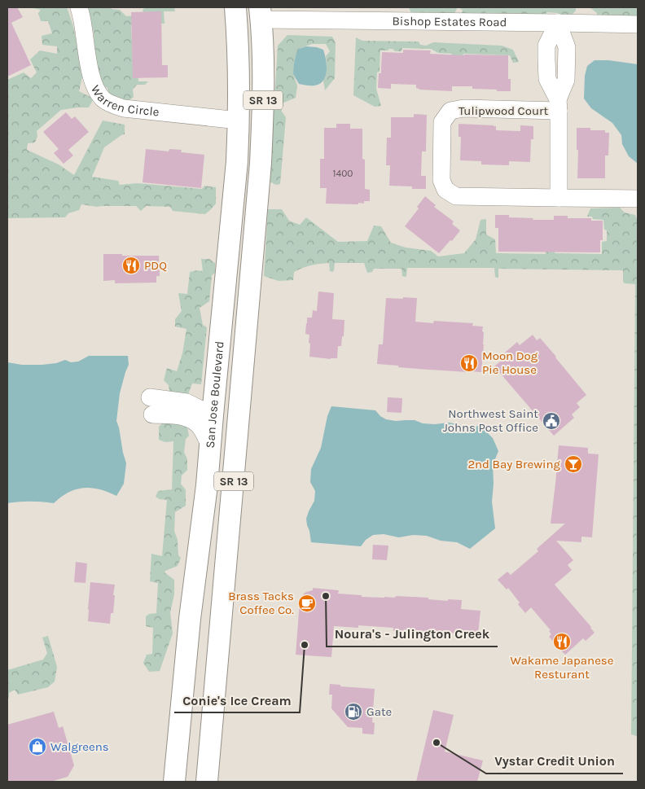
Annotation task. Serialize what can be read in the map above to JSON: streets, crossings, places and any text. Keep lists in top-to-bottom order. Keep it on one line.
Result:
{"streets":{"main road":["SR 13","San Jose Boulevard"],"street":["Bishop Estates Road","Warren Circle","Tulipwood Court"]},"crossings":[["Bishop Estates Road","San Jose Boulevard"],["Warren Circle","San Jose Boulevard"]],"places":{"restaurant":["PDQ","Moon Dog Pie House","Wakame Japanese Resturant"],"public building":["Northwest Saint Johns Post Office"],"bar":["2nd Bay Brewing"],"other":["Noura's - Julington Creek","Conie's Ice Cream","Vystar Credit Union"],"cafe":["Brass Tacks Coffee Co."],"fuel station":["Gate"],"shop":["Walgreens"]},"house_numbers":["1400"]}
